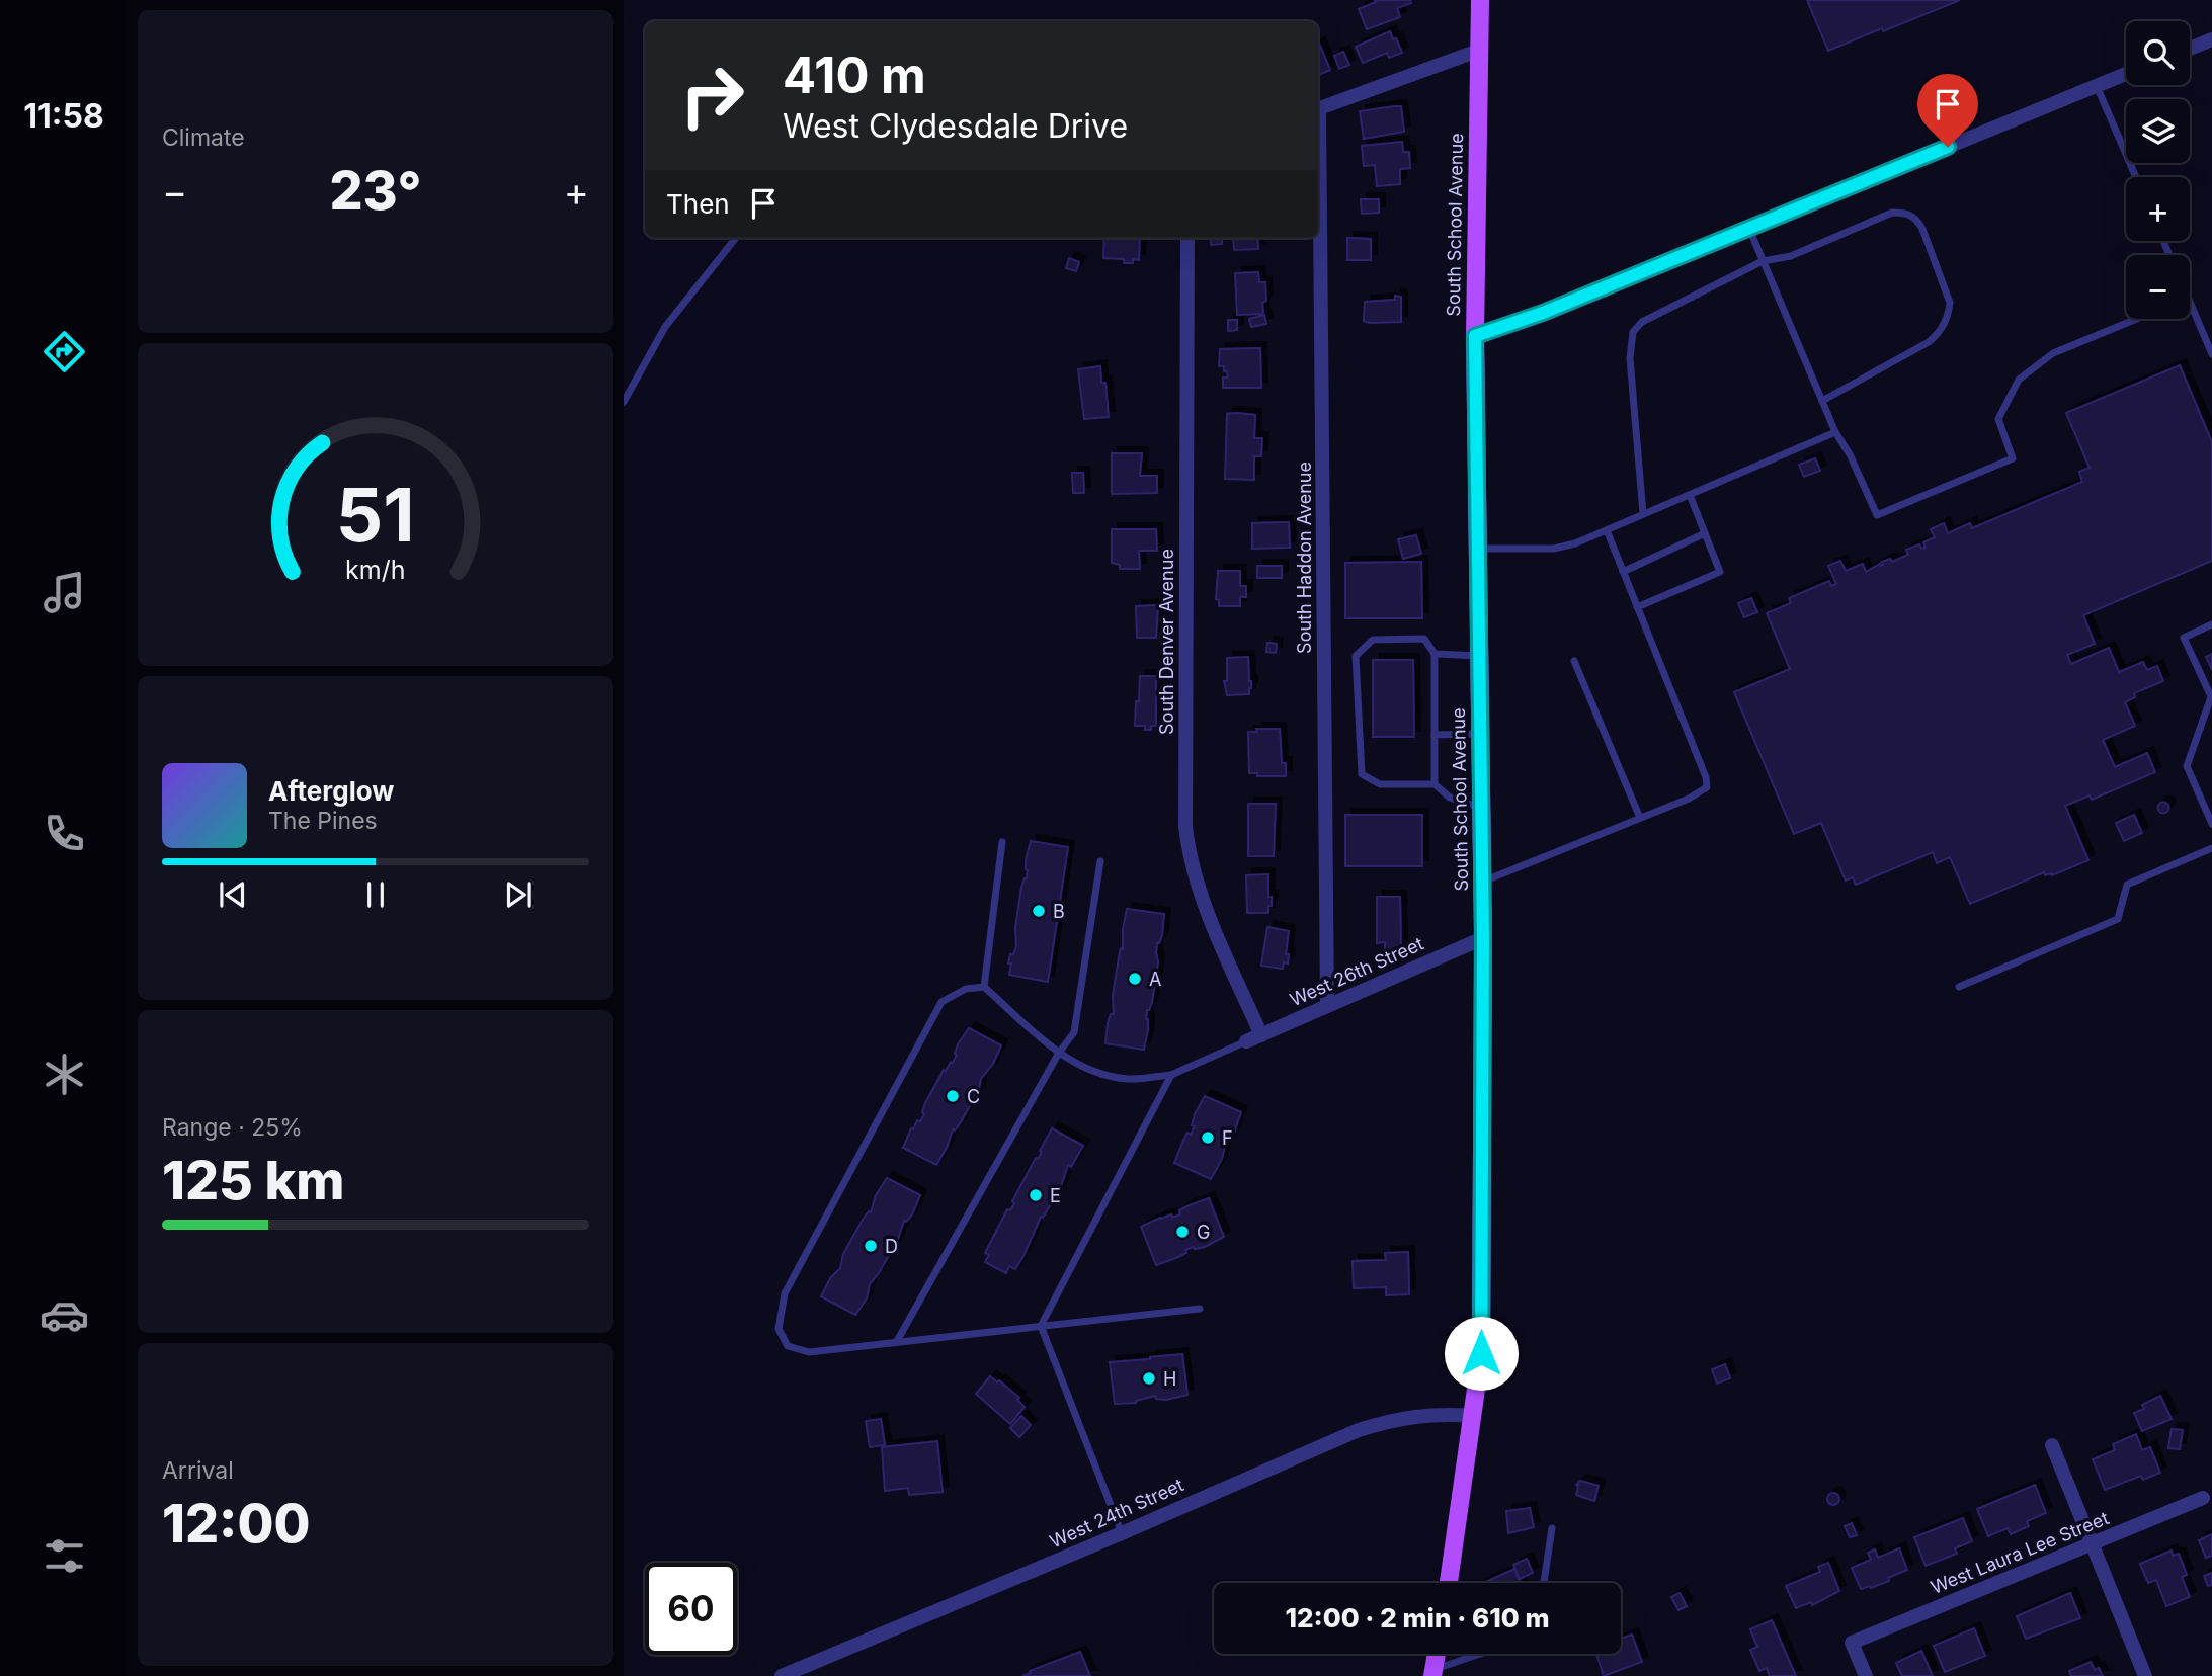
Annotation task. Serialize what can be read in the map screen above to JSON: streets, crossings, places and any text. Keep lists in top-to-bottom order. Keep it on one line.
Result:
{"streets":{"main road":["South School Avenue"],"street":["South Haddon Avenue","South Denver Avenue","West 26th Street","West 24th Street","West Laura Lee Street"]},"crossings":[["South School Avenue","West 26th Street"],["South School Avenue","West 24th Street"],["South Haddon Avenue","West 26th Street"],["South Denver Avenue","West 26th Street"]],"places":["B","A","C","F","E","G","D","H"],"page":{"tabs":"11:58","tile":["Climate",["Range · 25%","125 km"],["Arrival","12:00"]],"map_buttons":["+","−"],"turn":["410 m","West Clydesdale Drive"],"heat":["−","23°","+"],"then":"Then","song":["Afterglow","The Pines"],"limit":"60","trip":"12:00 · 2 min · 610 m","gauge":["51","km/h"]}}
